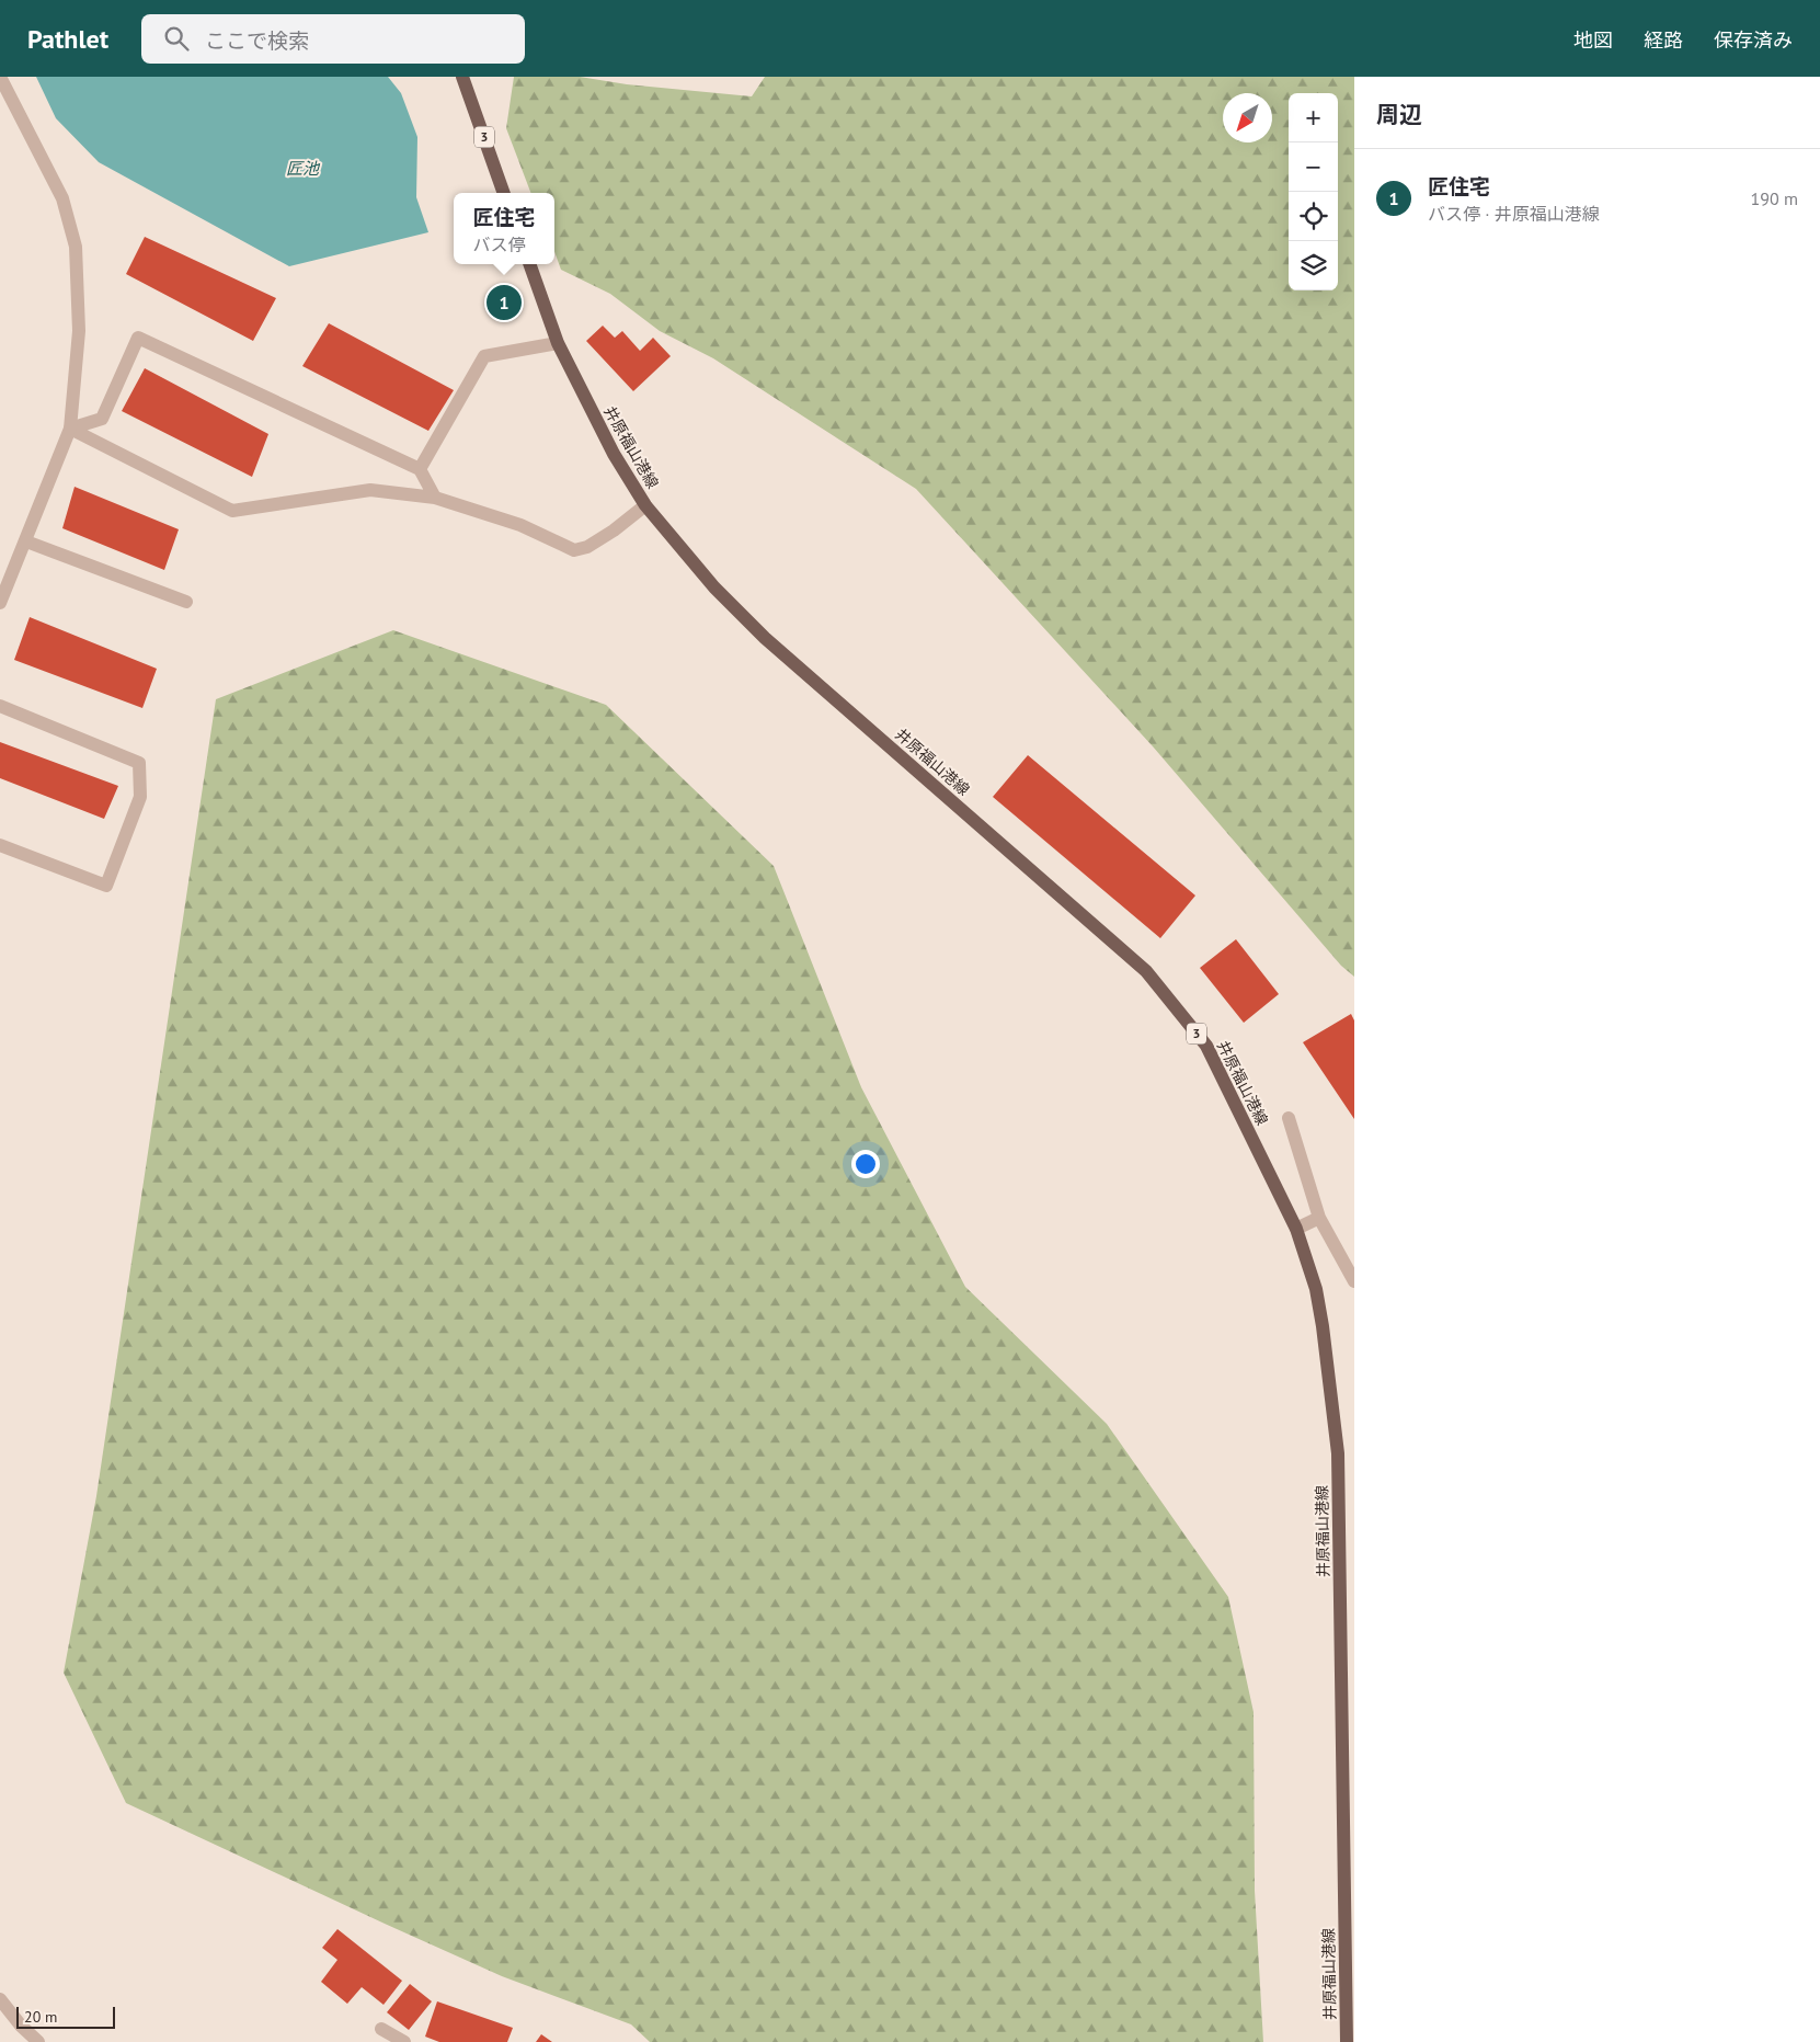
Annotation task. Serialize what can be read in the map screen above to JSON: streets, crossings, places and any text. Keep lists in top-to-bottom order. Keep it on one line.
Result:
{"streets":{"main road":["3","井原福山港線"]},"water":["匠池"],"scale_bar":"20 m","north":"bottom left","page":{"header":"Pathlet","search":"ここで検索","nav":["地図","経路","保存済み"],"heading":"周辺","map_buttons":["+","−"],"list":[{"mark":"1","name":"匠住宅","note":"バス停 · 井原福山港線","value":"190 m"}],"popup":["匠住宅","バス停"],"pins":"1","scale":"20 m"}}
